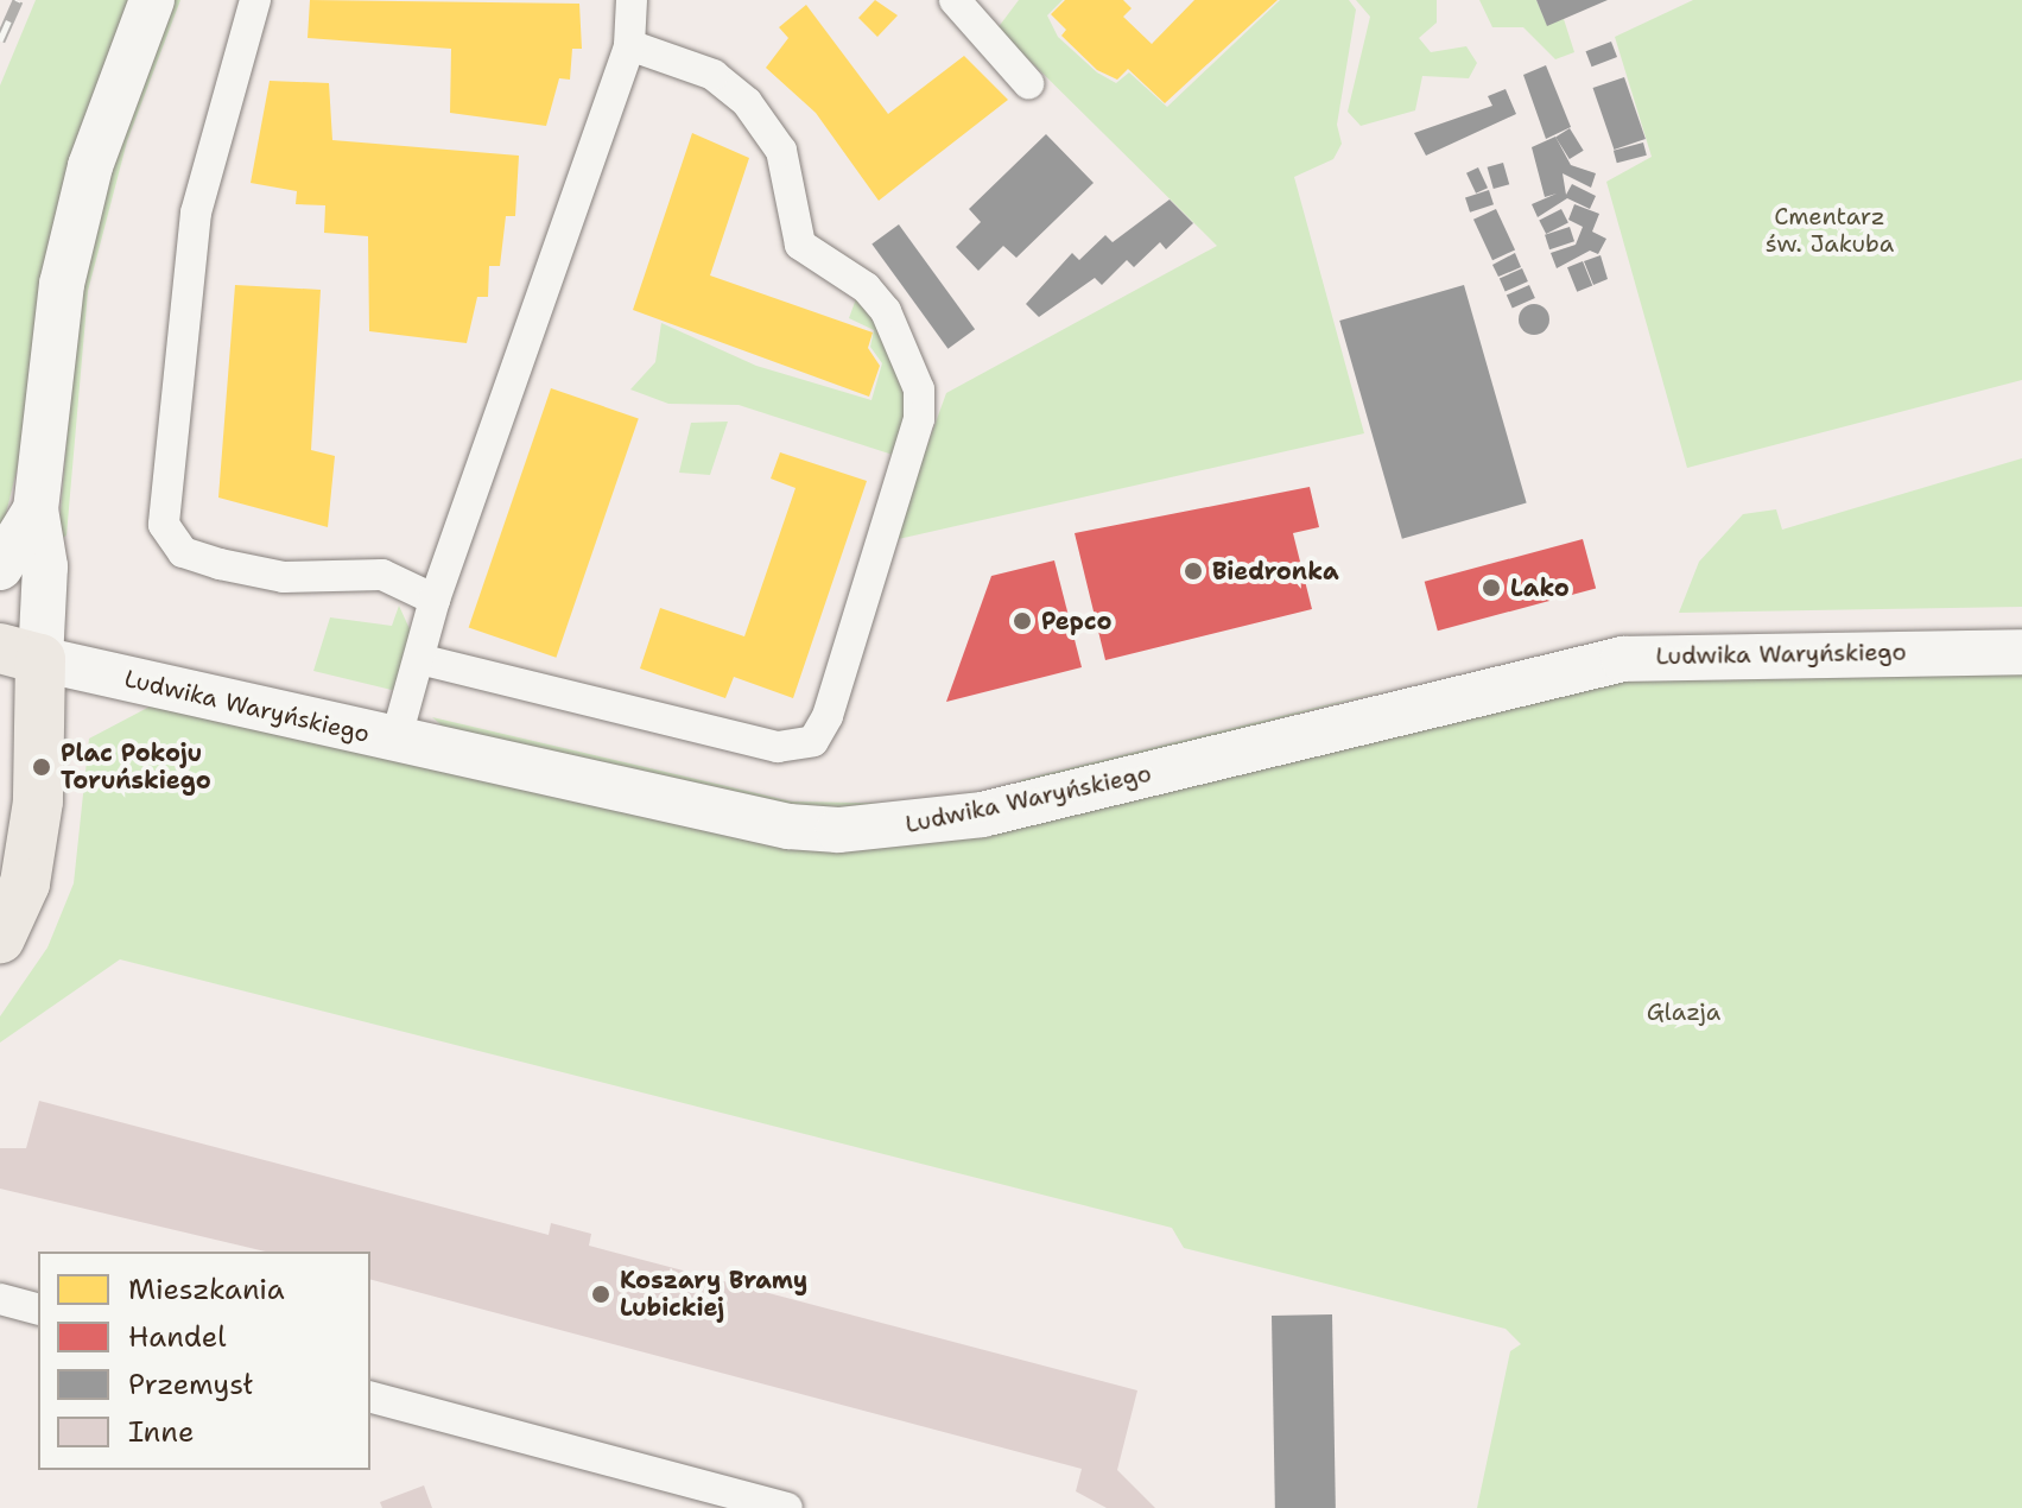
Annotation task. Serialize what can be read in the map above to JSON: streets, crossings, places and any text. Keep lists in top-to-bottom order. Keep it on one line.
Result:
{"streets":{"street":["Ludwika Waryńskiego"]},"parks":["Cmentarz św. Jakuba","Glazja"],"places":["Biedronka","Lako","Pepco","Plac Pokoju Toruńskiego","Koszary Bramy Lubickiej"],"legend":["Mieszkania","Handel","Przemysł","Inne"]}
